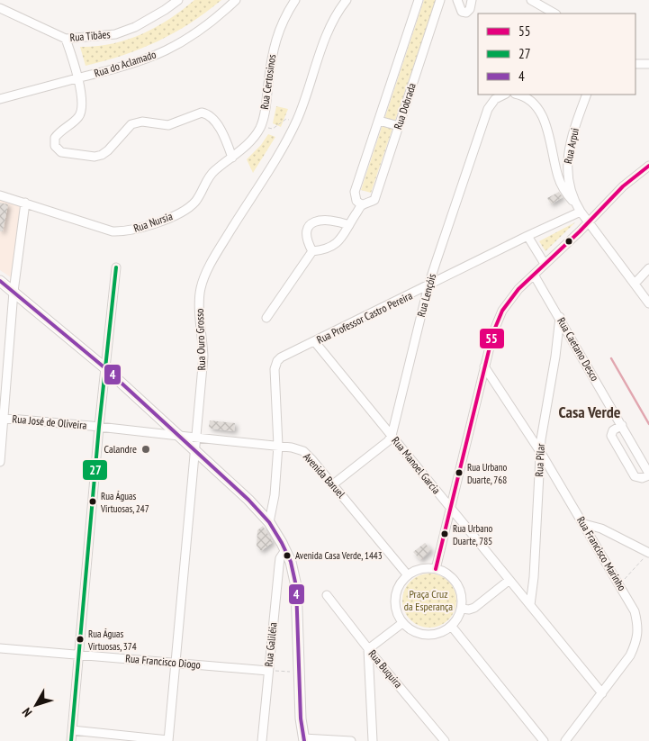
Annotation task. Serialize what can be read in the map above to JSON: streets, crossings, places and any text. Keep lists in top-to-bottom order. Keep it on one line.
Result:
{"streets":{"street":["Rua Tibães","Rua do Aclamado","Rua Certosinos","Rua Dobrada","Rua Arpui","Rua Nursia","Rua Lençóis","Rua Professor Castro Pereira","Rua Ouro Grosso","Rua Caetano Desco","Rua José de Oliveira","Rua Pilar","Rua Manoel Garcia","Avenida Baruel","Rua Francisco Marinho","Rua Galiléia","Rua Francisco Diogo","Rua Buquira"]},"crossings":[["Rua Certosinos","Rua Nursia"],["Rua Arpui","Rua Professor Castro Pereira"],["Rua Lençóis","Rua Professor Castro Pereira"],["Rua Lençóis","Rua Manoel Garcia"],["Rua Professor Castro Pereira","Rua Manoel Garcia"],["Rua Professor Castro Pereira","Avenida Baruel"],["Rua Ouro Grosso","Avenida Baruel"],["Rua Ouro Grosso","Rua Francisco Diogo"],["Rua Caetano Desco","Rua Pilar"],["Rua José de Oliveira","Avenida Baruel"],["Rua Pilar","Rua Manoel Garcia"],["Rua Pilar","Rua Francisco Marinho"],["Rua Manoel Garcia","Rua Francisco Marinho"],["Rua Galiléia","Rua Francisco Diogo"]],"districts":["Casa Verde"],"parks":["Praça Cruz da Esperança"],"places":["Calandre","Rua Urbano Duarte, 768","Rua Águas Virtuosas, 247","Rua Urbano Duarte, 785","Avenida Casa Verde, 1443","Rua Águas Virtuosas, 374"],"lines":["transit line 55","transit line 27","transit line 4"],"legend":["55","27","4"],"north":"bottom left"}
